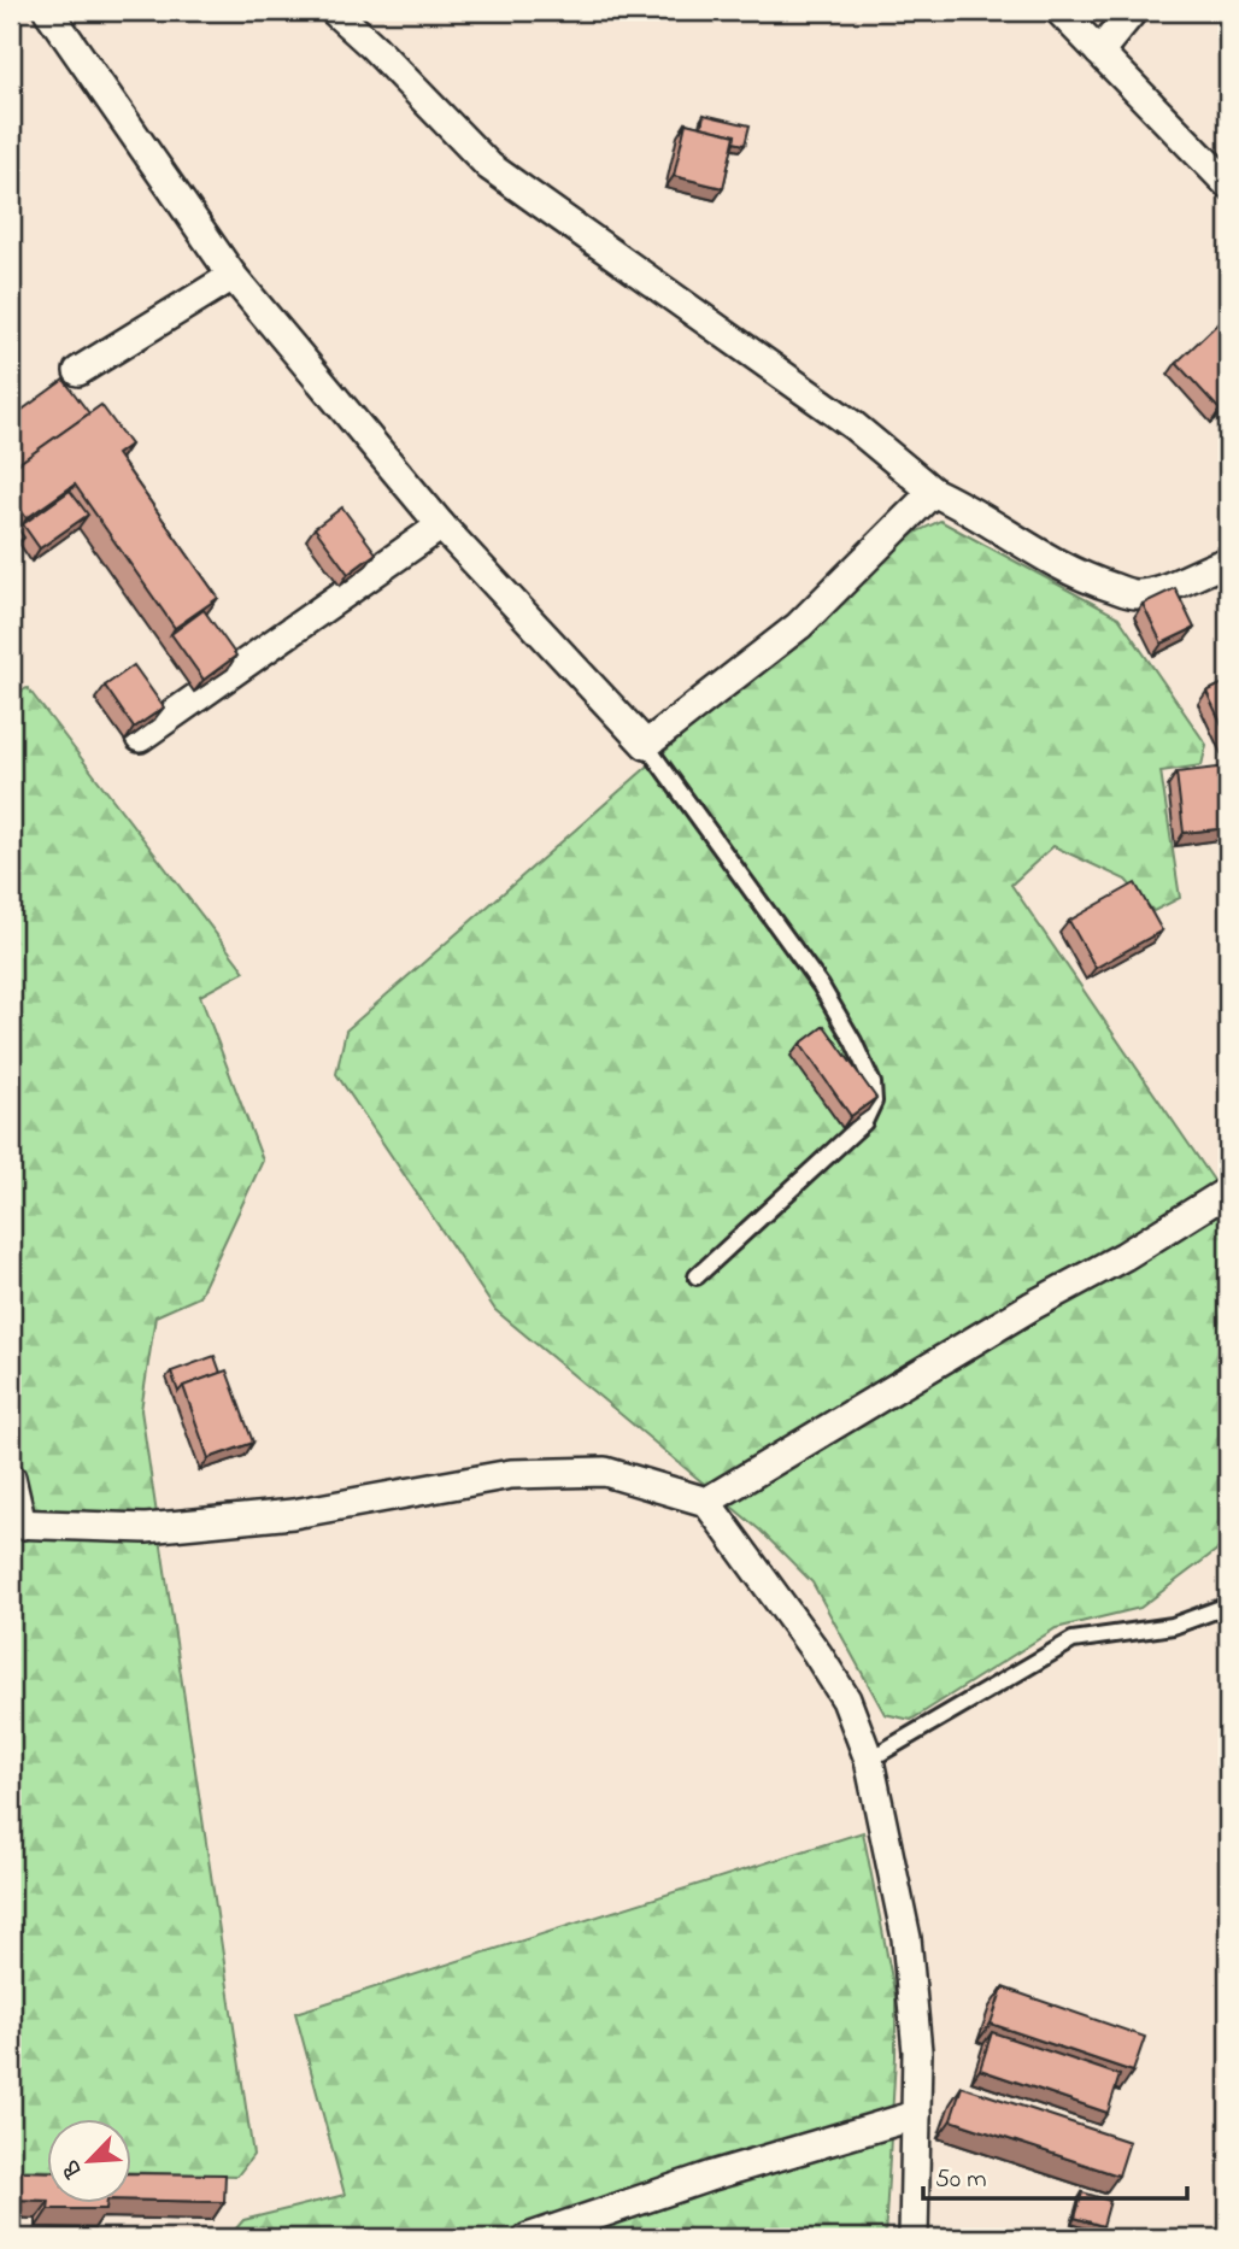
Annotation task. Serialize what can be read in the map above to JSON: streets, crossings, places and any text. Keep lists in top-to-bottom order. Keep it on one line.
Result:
{"scale_bar":"50 m","north":"bottom left"}
